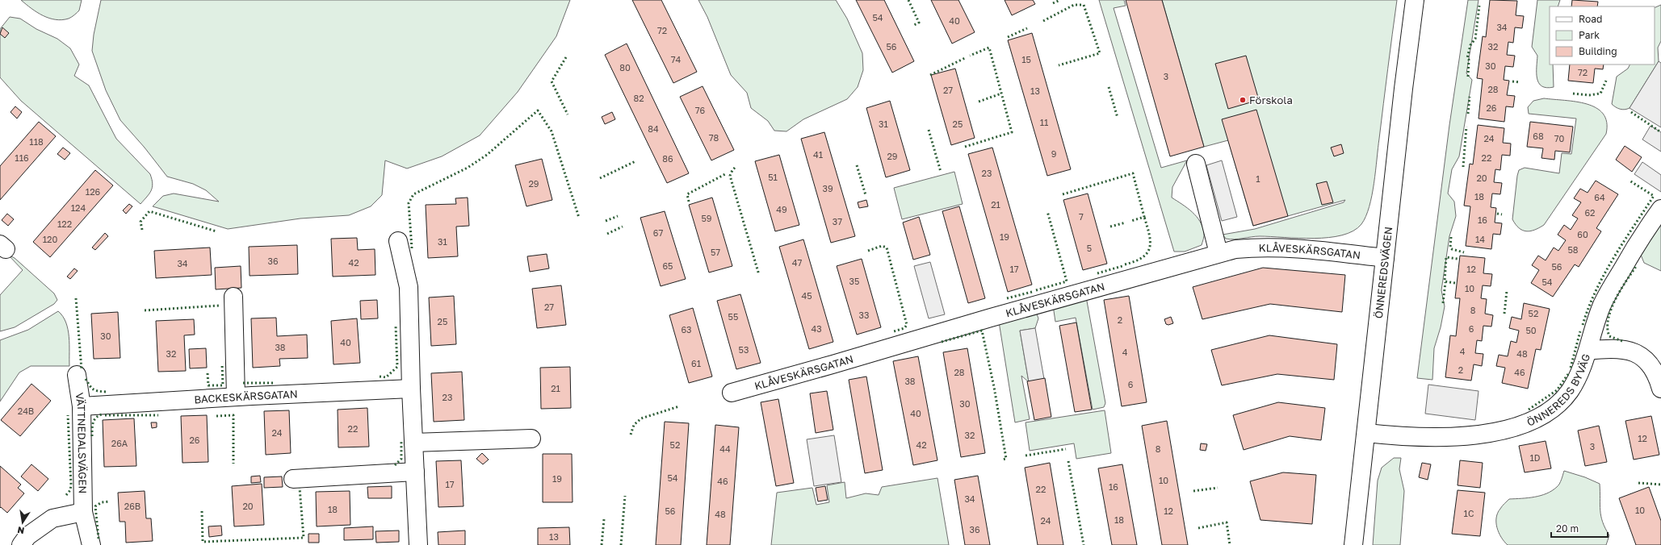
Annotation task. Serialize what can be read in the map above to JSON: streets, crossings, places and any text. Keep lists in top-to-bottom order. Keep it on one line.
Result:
{"streets":{"street":["KLÅVESKÄRSGATAN","ÖNNEREDSVÄGEN","ÖNNEREDS BYVÄG","BACKESKÄRSGATAN","VÄTTNEDALSVÄGEN"]},"crossings":[["KLÅVESKÄRSGATAN","ÖNNEREDSVÄGEN"],["ÖNNEREDSVÄGEN","ÖNNEREDS BYVÄG"],["BACKESKÄRSGATAN","VÄTTNEDALSVÄGEN"]],"places":["Förskola"],"house_numbers":["54","40","34","72","56","32","74","15","30","80","72","3","28","27","13","82","26","76","11","31","25","84","68","78","24","70","118","9","41","29","116","22","86","23","51","20","1","29","39","126","18","64","21","124","49","62","7","59","16","37","122","67","60","19","120","14","31","5","58","57","36","42","47","34","65","56","17","12","35","54","10","45","27","8","52","33","55","2","25","43","6","63","50","30","40","38","53","4","4","32","48","61","2","28","46","38","6","21","23","30","24B","40","22","24","32","12","26","26A","52","42","3","44","8","1D","54","19","10","46","17","16","22","34","26B","20","18","10","56","12","1C","48","18","24","36","13"],"legend":["Road","Park","Building"],"scale_bar":"20 m","north":"bottom"}
